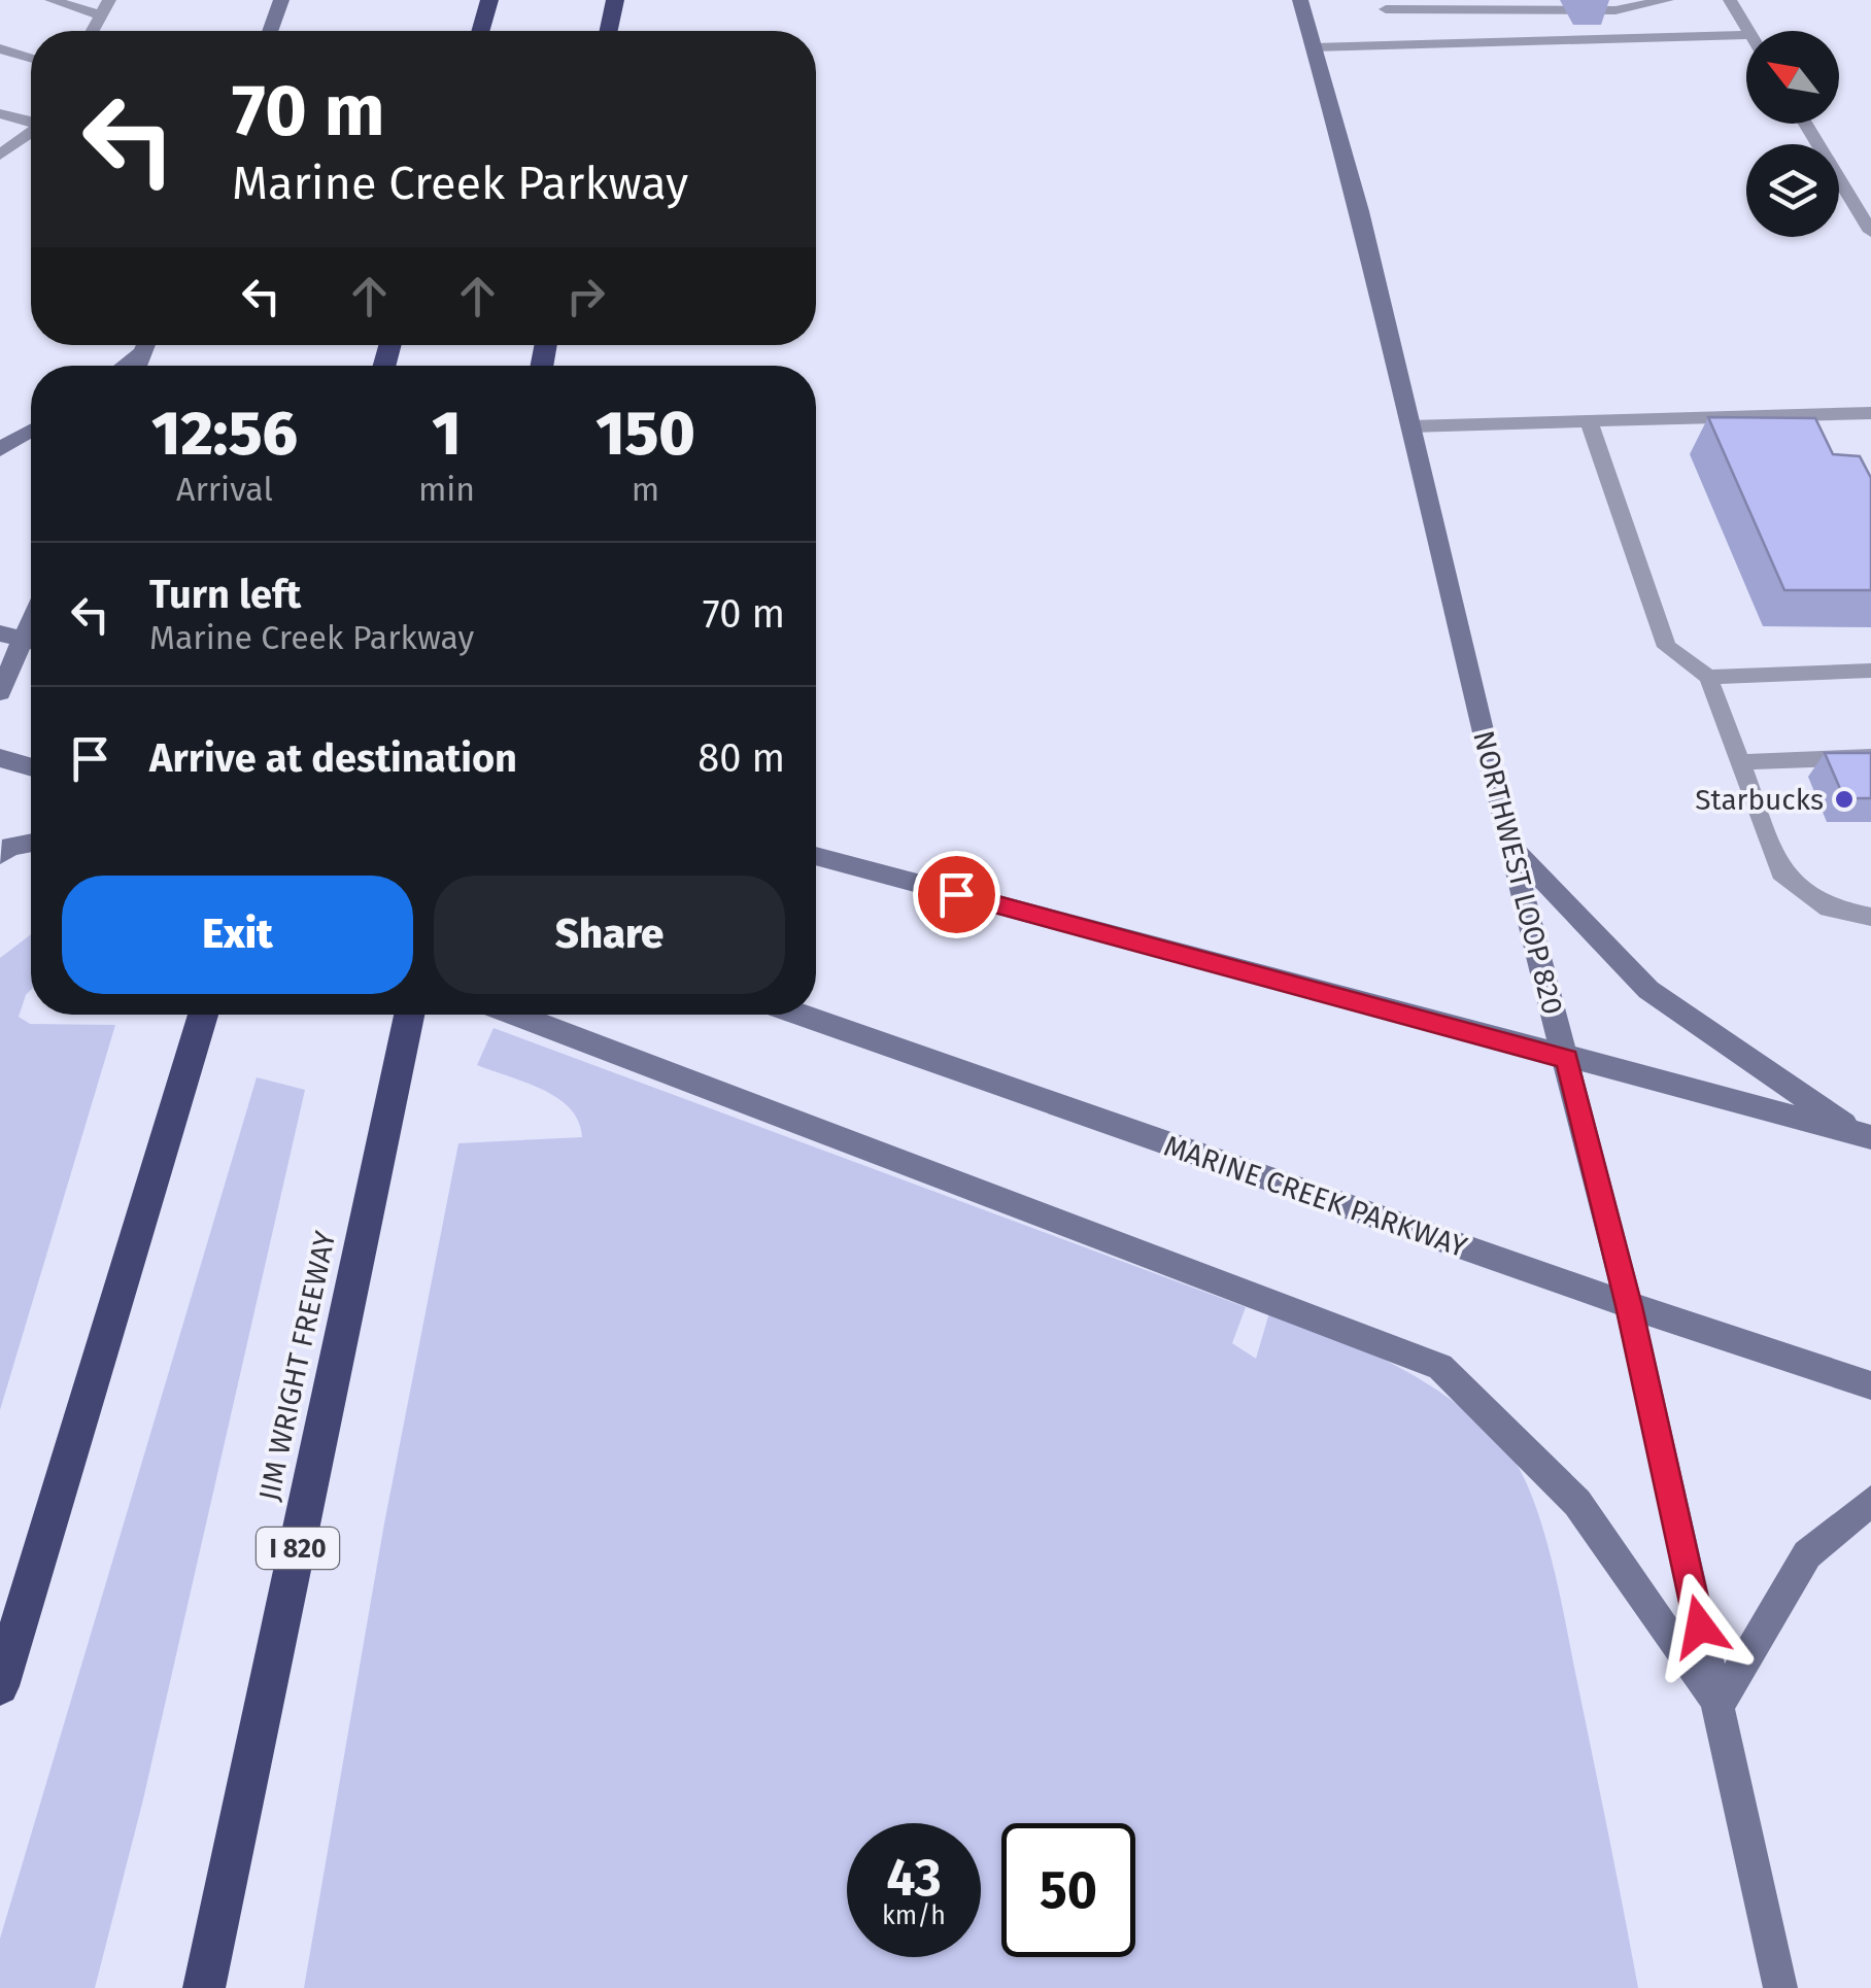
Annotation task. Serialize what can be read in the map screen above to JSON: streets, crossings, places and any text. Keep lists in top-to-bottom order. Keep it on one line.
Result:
{"streets":{"highway":["JIM WRIGHT FREEWAY","I 820"],"main road":["NORTHWEST LOOP 820","MARINE CREEK PARKWAY"]},"crossings":[["NORTHWEST LOOP 820","MARINE CREEK PARKWAY"]],"places":["Starbucks"],"north":"top left","page":{"turn":["70 m","Marine Creek Parkway"],"eta":["12:56","Arrival","1","min","150","m"],"list":[{"name":"Turn left","note":"Marine Creek Parkway","value":"70 m"},{"name":"Arrive at destination","value":"80 m"}],"buttons":["Exit","Share"],"speed":"43 km/h","limit":"50"}}
